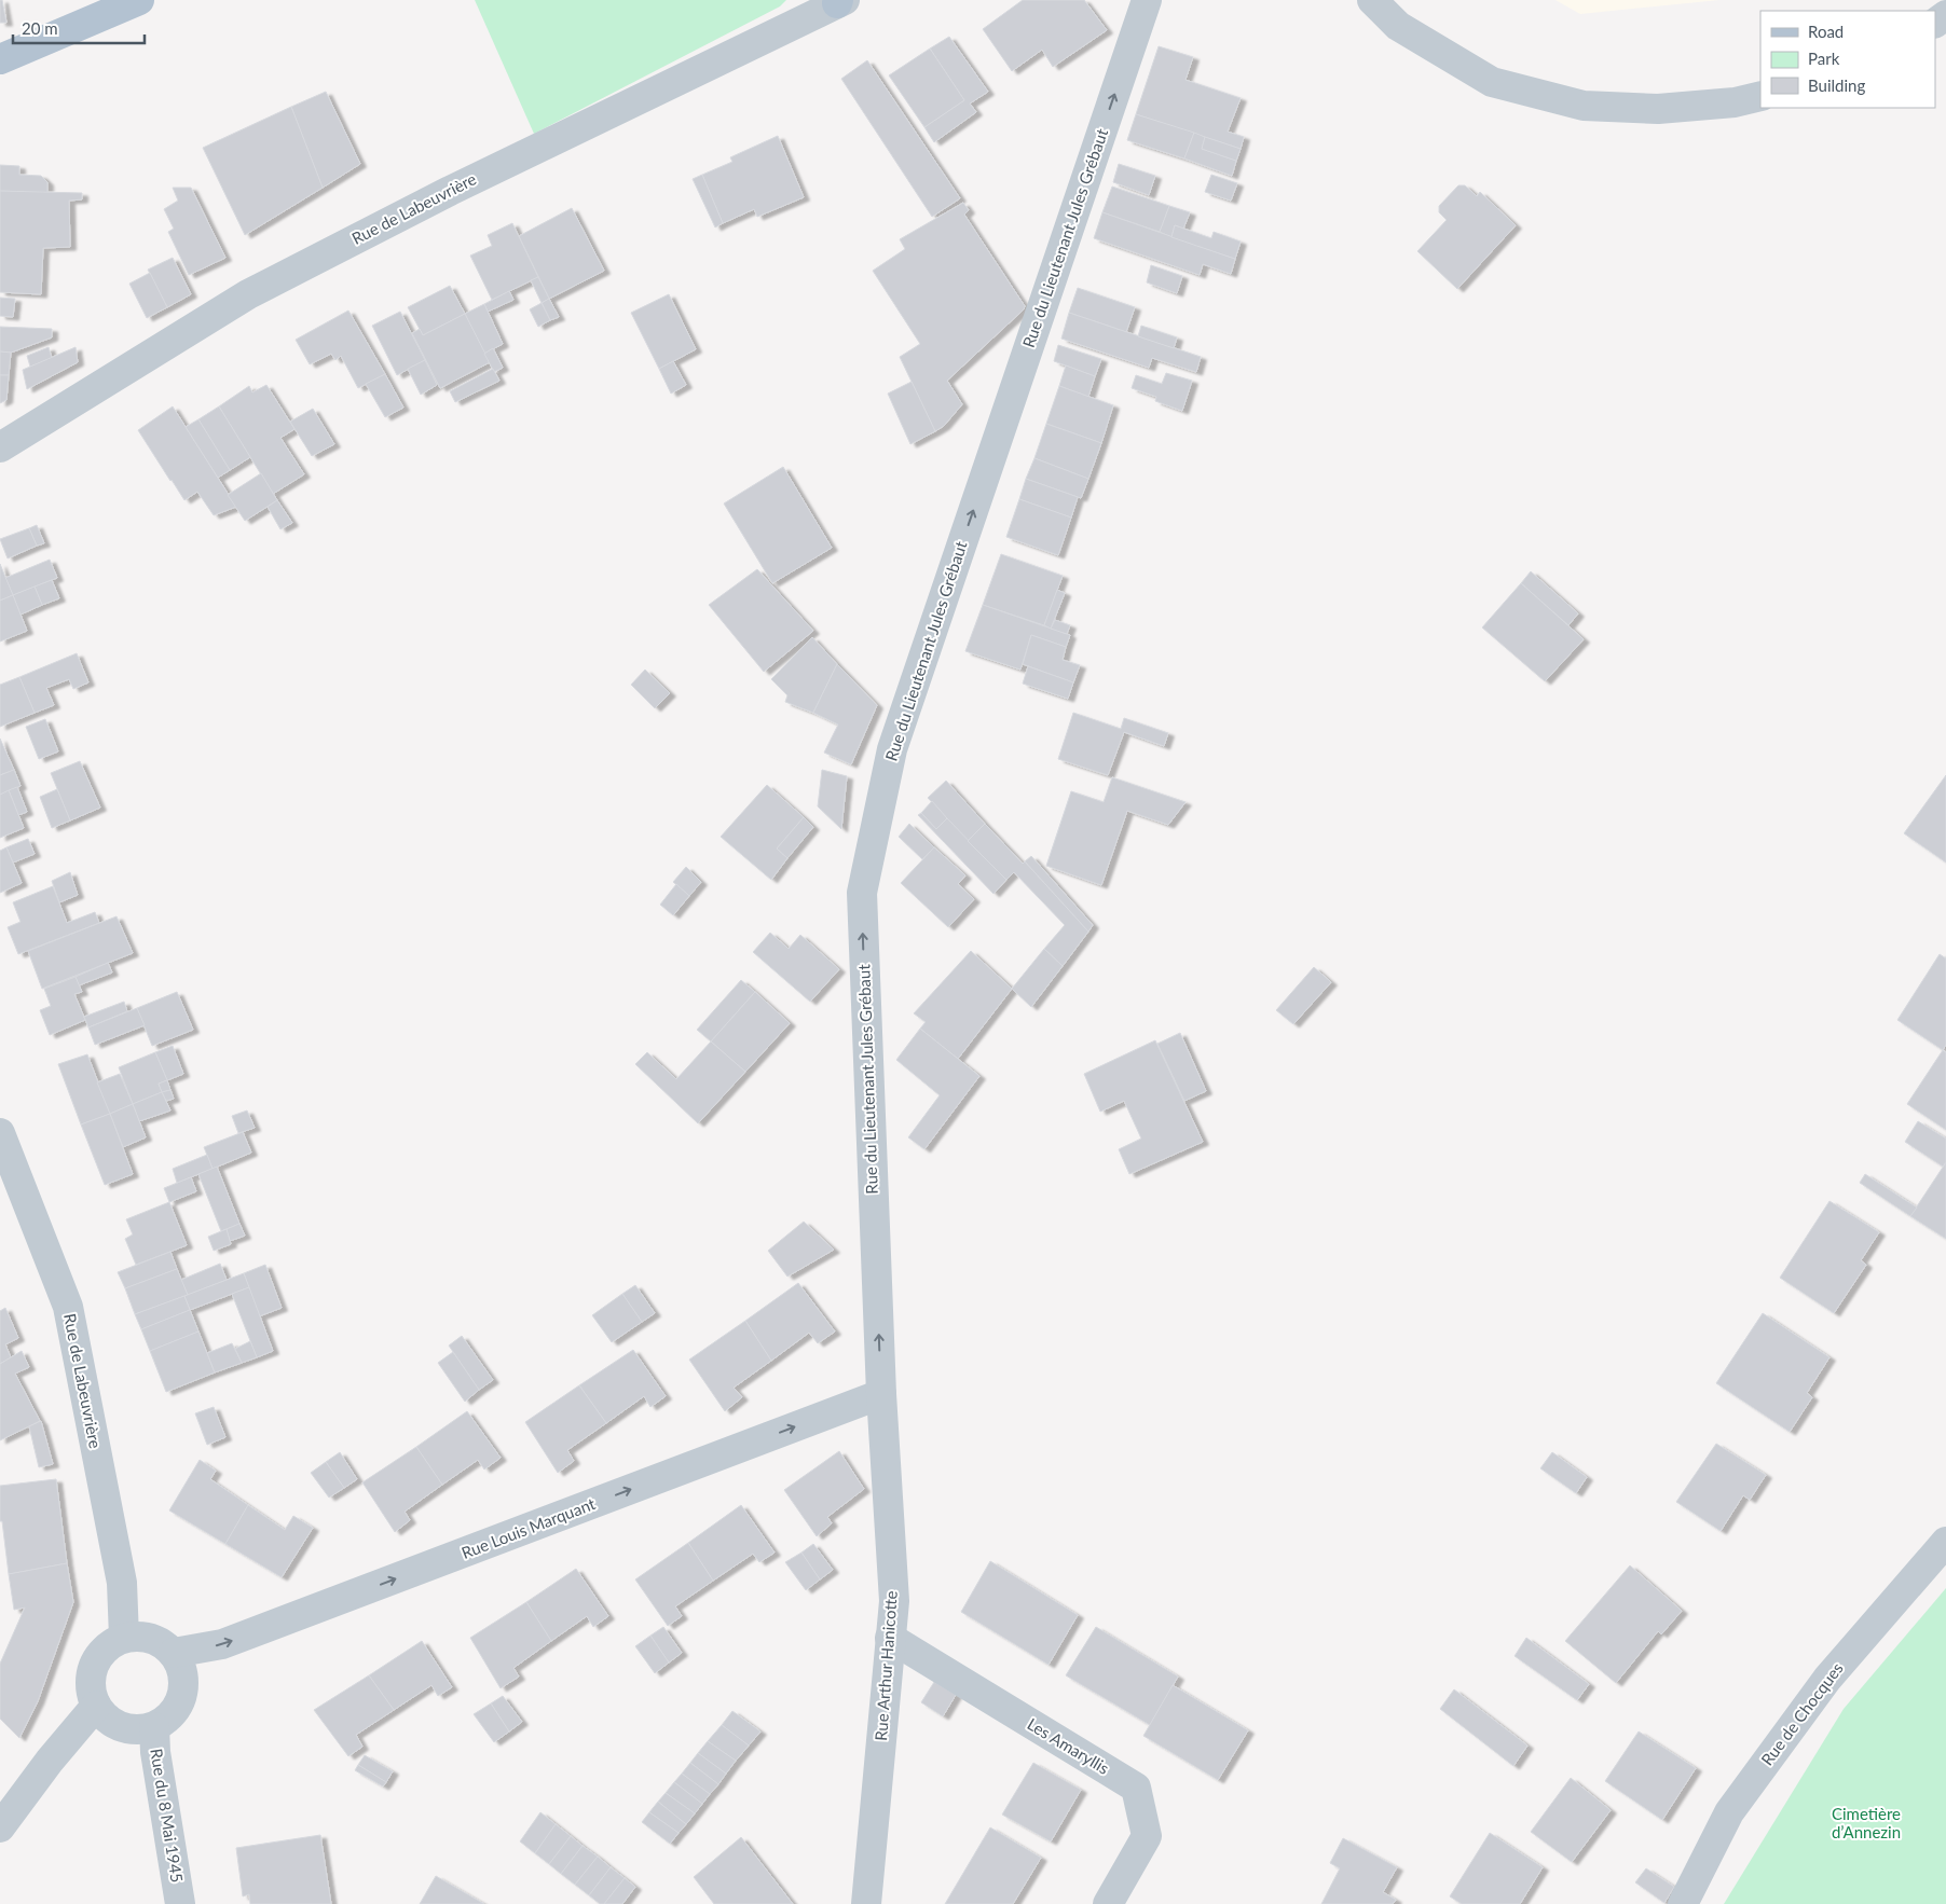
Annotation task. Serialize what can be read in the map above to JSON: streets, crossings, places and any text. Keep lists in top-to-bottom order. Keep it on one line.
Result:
{"streets":{"street":["Rue de Labeuvrière","Rue du Lieutenant Jules Grébaut","Rue Louis Marquant","Rue Arthur Hanicotte","Rue de Chocques","Les Amaryllis","Rue du 8 Mai 1945"]},"crossings":[["Rue de Labeuvrière","Rue Louis Marquant"],["Rue de Labeuvrière","Rue du 8 Mai 1945"],["Rue du Lieutenant Jules Grébaut","Rue Louis Marquant"],["Rue du Lieutenant Jules Grébaut","Rue Arthur Hanicotte"],["Rue Louis Marquant","Rue Arthur Hanicotte"],["Rue Louis Marquant","Rue du 8 Mai 1945"],["Rue Arthur Hanicotte","Les Amaryllis"]],"one_way":["Rue du Lieutenant Jules Grébaut","Rue Louis Marquant"],"parks":["Cimetière d’Annezin"],"legend":["Road","Park","Building"],"scale_bar":"20 m"}
